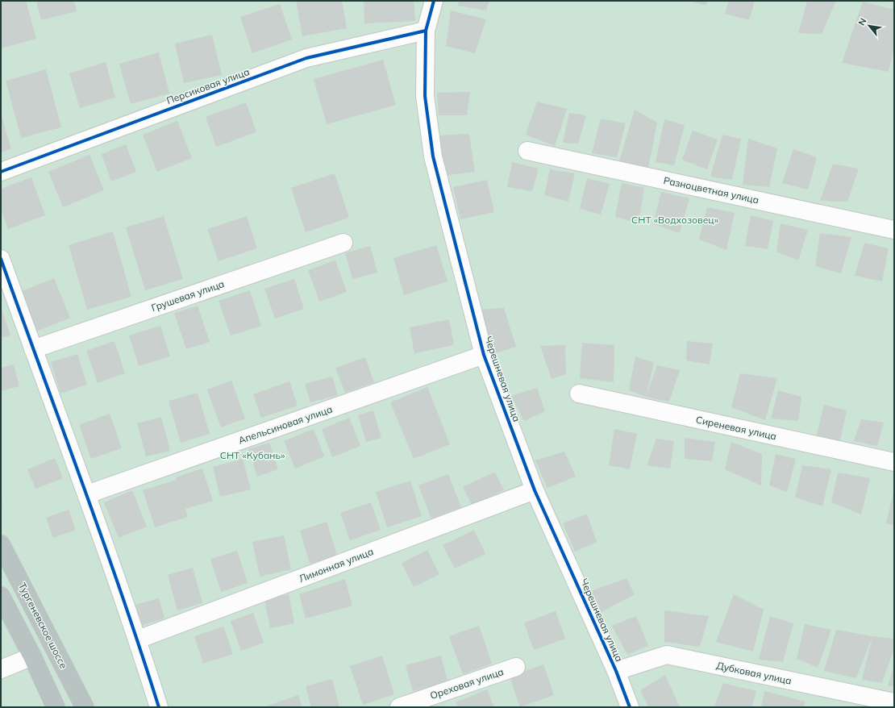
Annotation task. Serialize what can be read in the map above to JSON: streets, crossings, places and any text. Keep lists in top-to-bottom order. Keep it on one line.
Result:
{"streets":{"highway":["Тургеневское шоссе"],"street":["Персиковая улица","Разноцветная улица","Грушевая улица","Черешневая улица","Апельсиновая улица","Сиреневая улица","Лимонная улица","Дубковая улица","Ореховая улица"]},"crossings":[["Персиковая улица","Черешневая улица"],["Черешневая улица","Апельсиновая улица"],["Черешневая улица","Лимонная улица"],["Черешневая улица","Дубковая улица"]],"parks":["СНТ «Водхозовец»","СНТ «Кубань»"],"north":"top left"}
